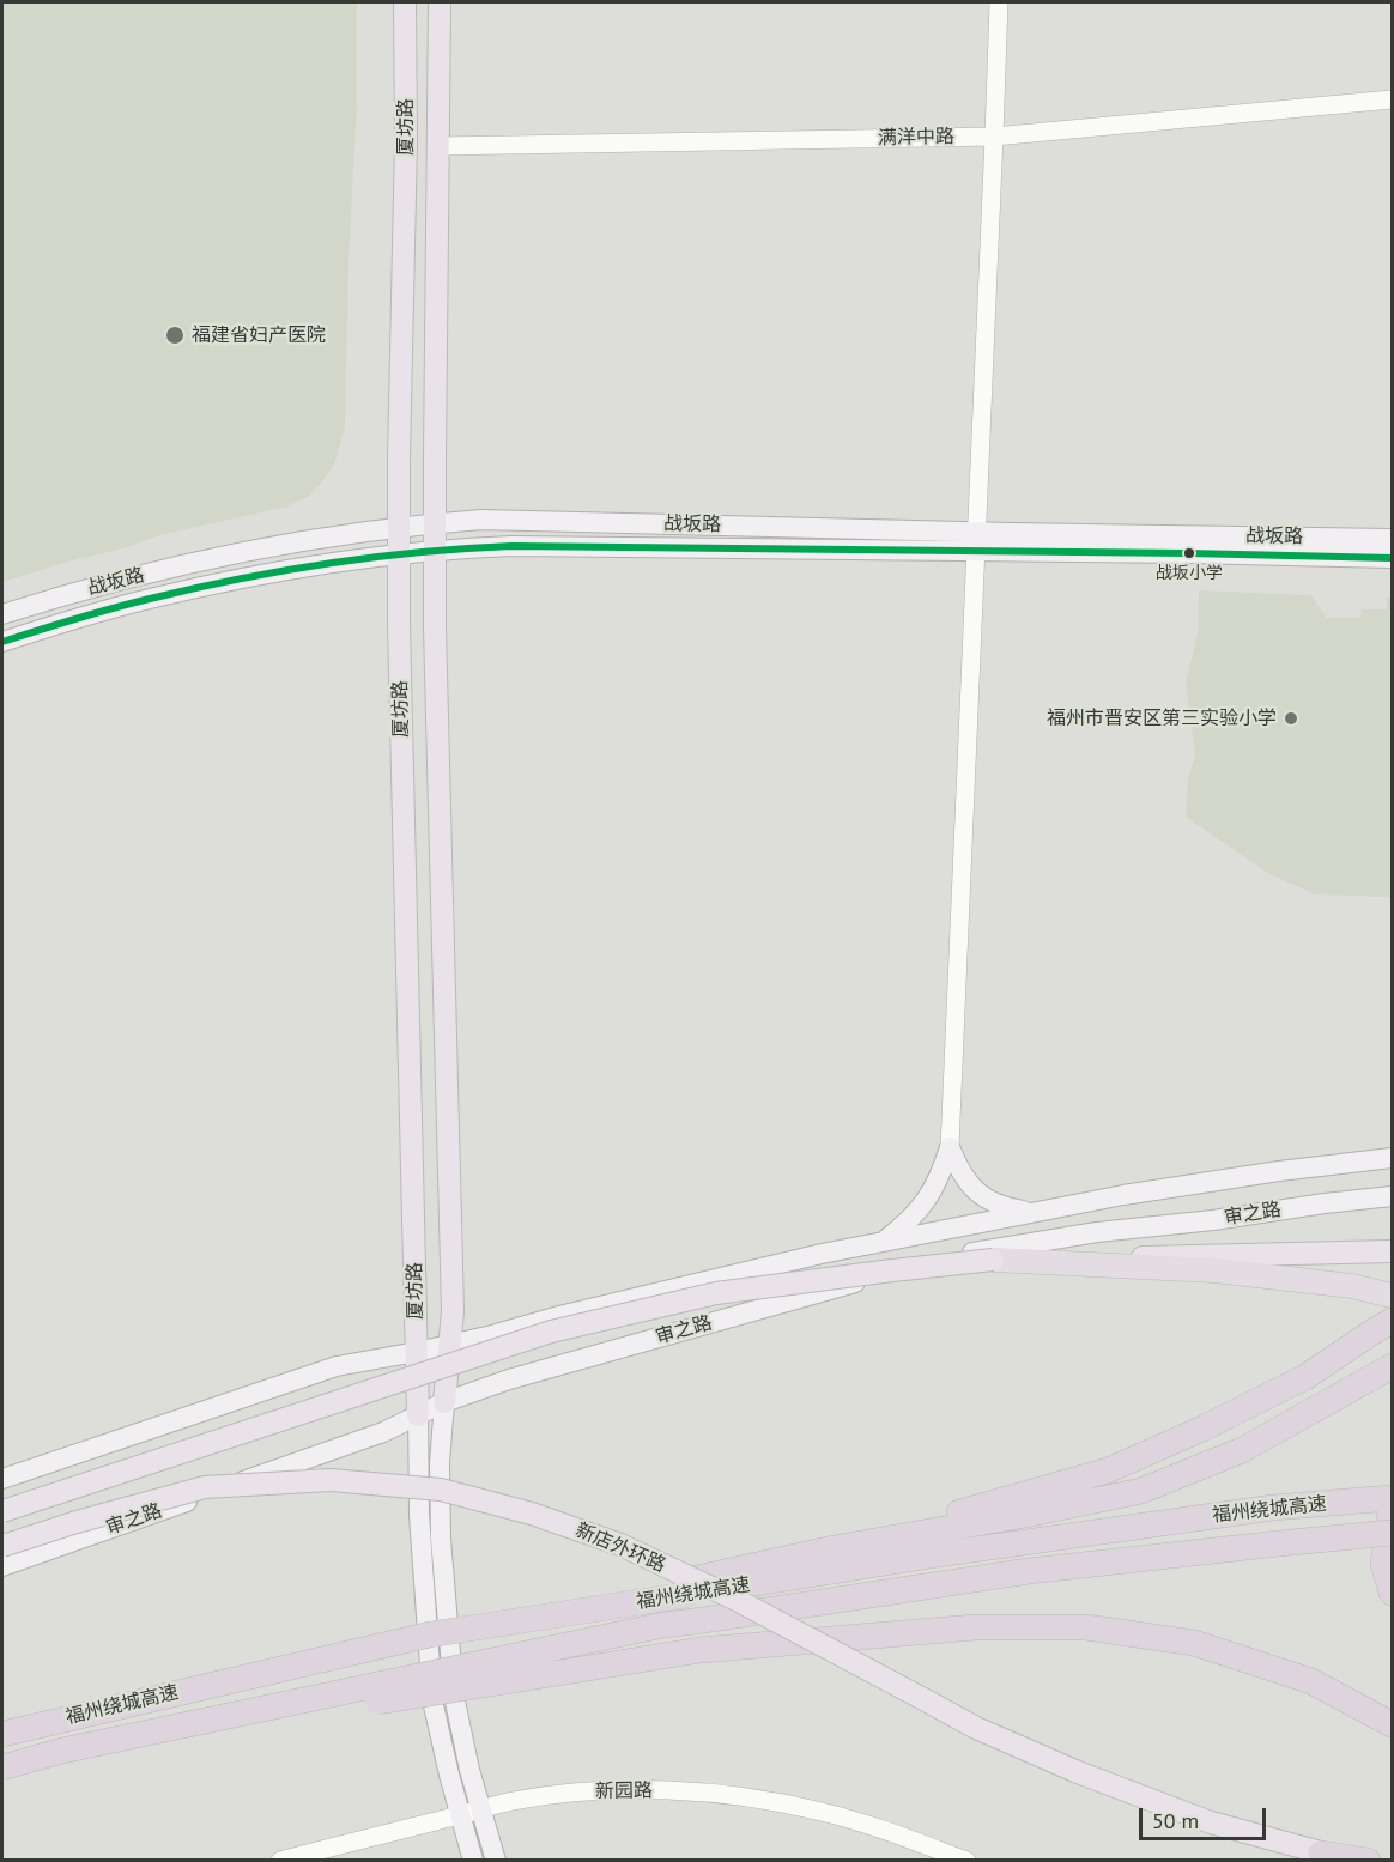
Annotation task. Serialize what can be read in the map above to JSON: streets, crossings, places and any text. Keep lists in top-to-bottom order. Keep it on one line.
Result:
{"streets":{"highway":["福州绕城高速"],"main road":["厦坊路","战坂路","审之路","新店外环路"],"street":["满洋中路","新园路"]},"crossings":[["厦坊路","满洋中路"],["厦坊路","战坂路"],["厦坊路","审之路"]],"places":["福建省妇产医院","战坂小学","福州市晋安区第三实验小学"],"scale_bar":"50 m"}
